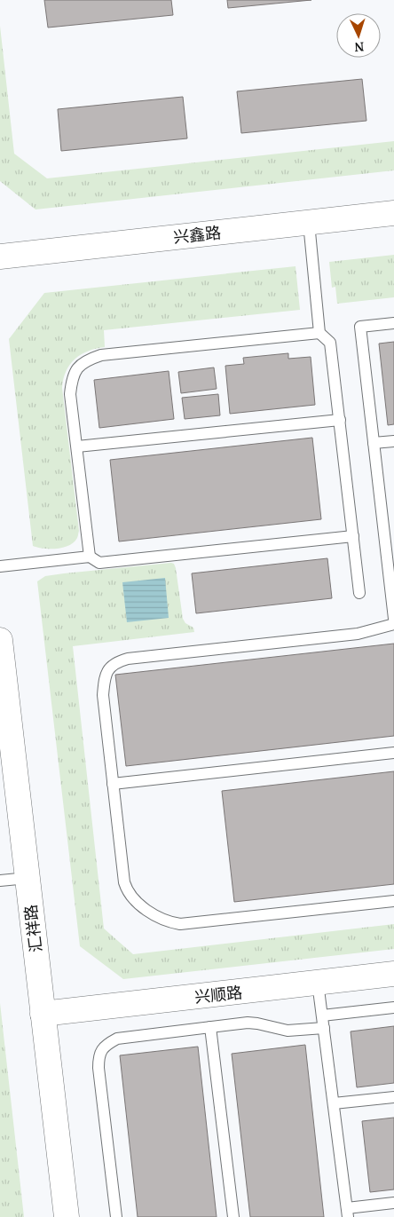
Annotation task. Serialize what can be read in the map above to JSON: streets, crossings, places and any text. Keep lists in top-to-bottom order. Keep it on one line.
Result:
{"streets":{"main road":["兴鑫路","汇祥路","兴顺路"]},"crossings":[["汇祥路","兴顺路"]],"north":"bottom"}
